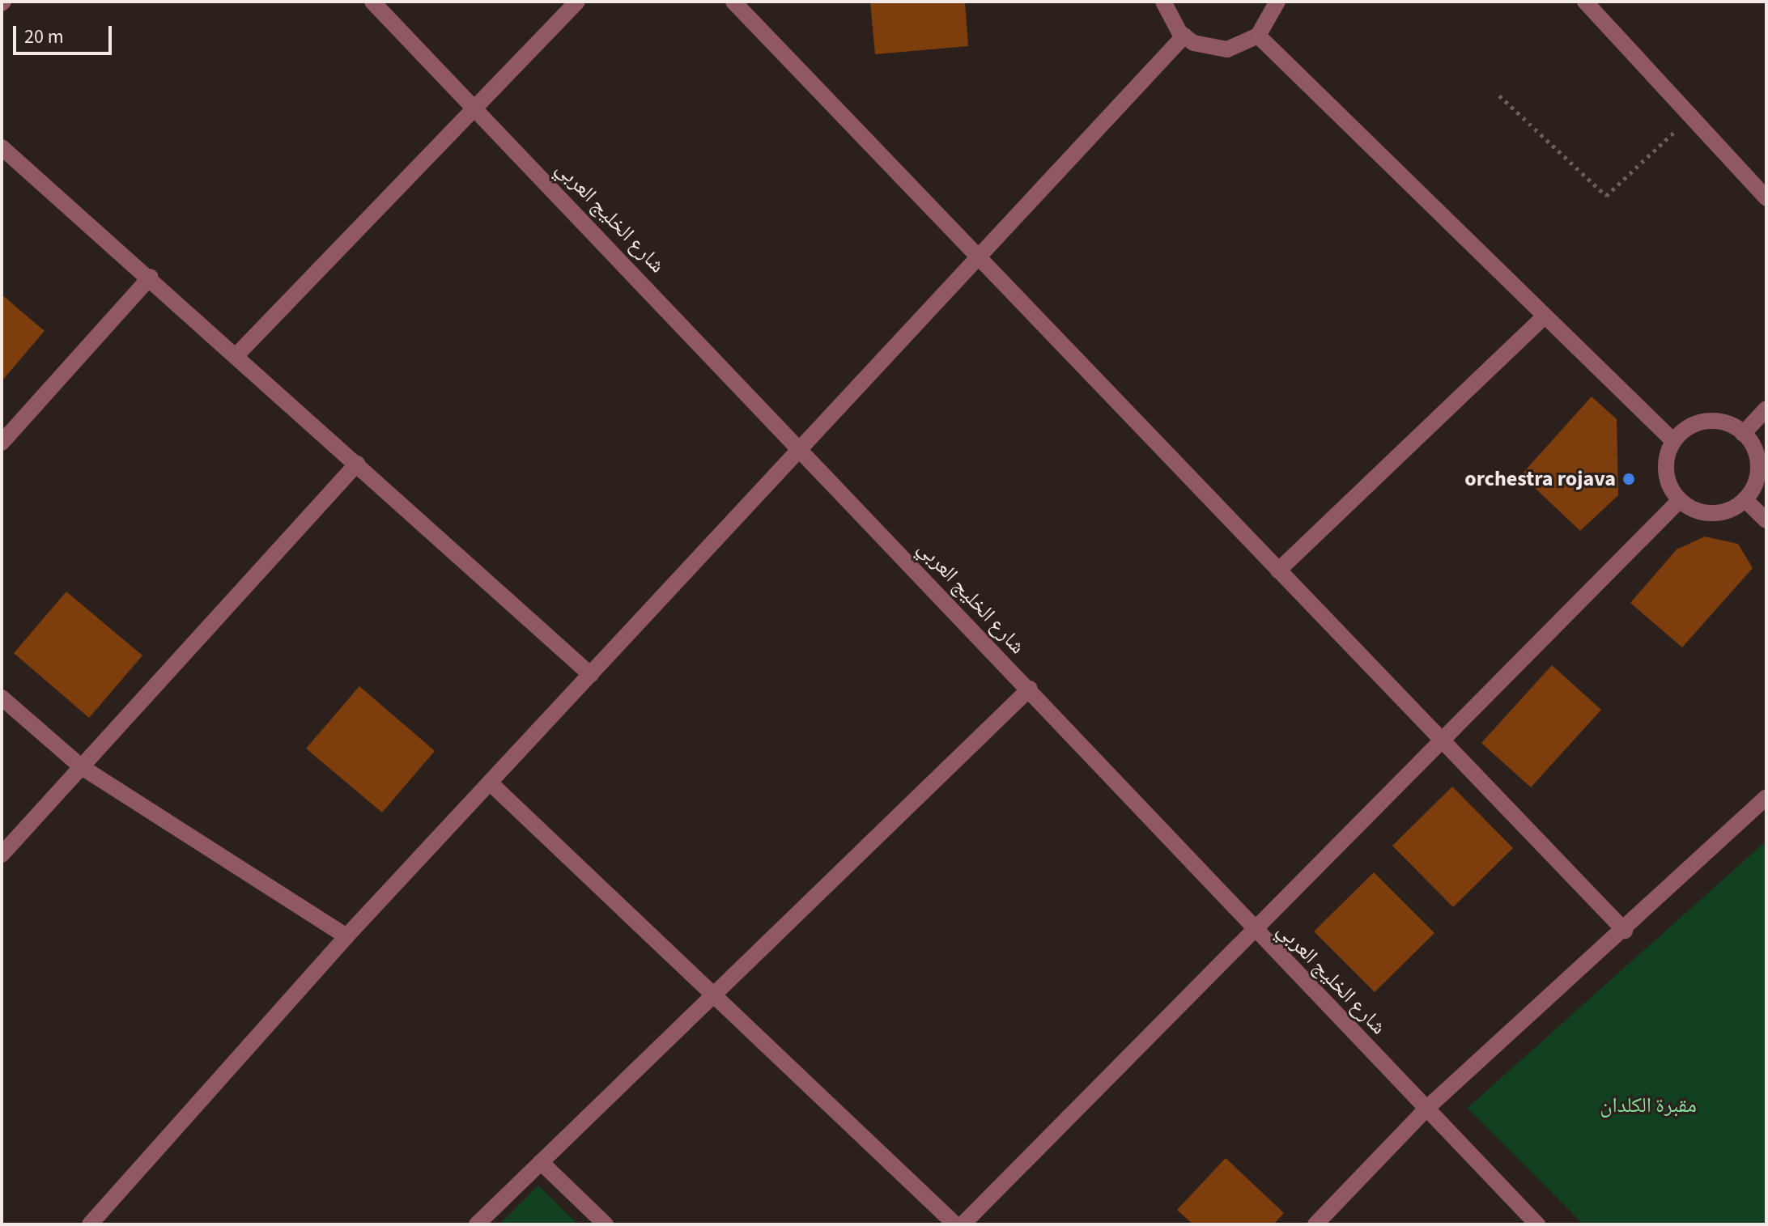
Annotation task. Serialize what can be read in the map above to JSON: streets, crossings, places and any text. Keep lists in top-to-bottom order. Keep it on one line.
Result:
{"streets":{"street":["شارع الخليج العربي"]},"parks":["مقبرة الكلدان"],"places":["orchestra rojava"],"scale_bar":"20 m"}
